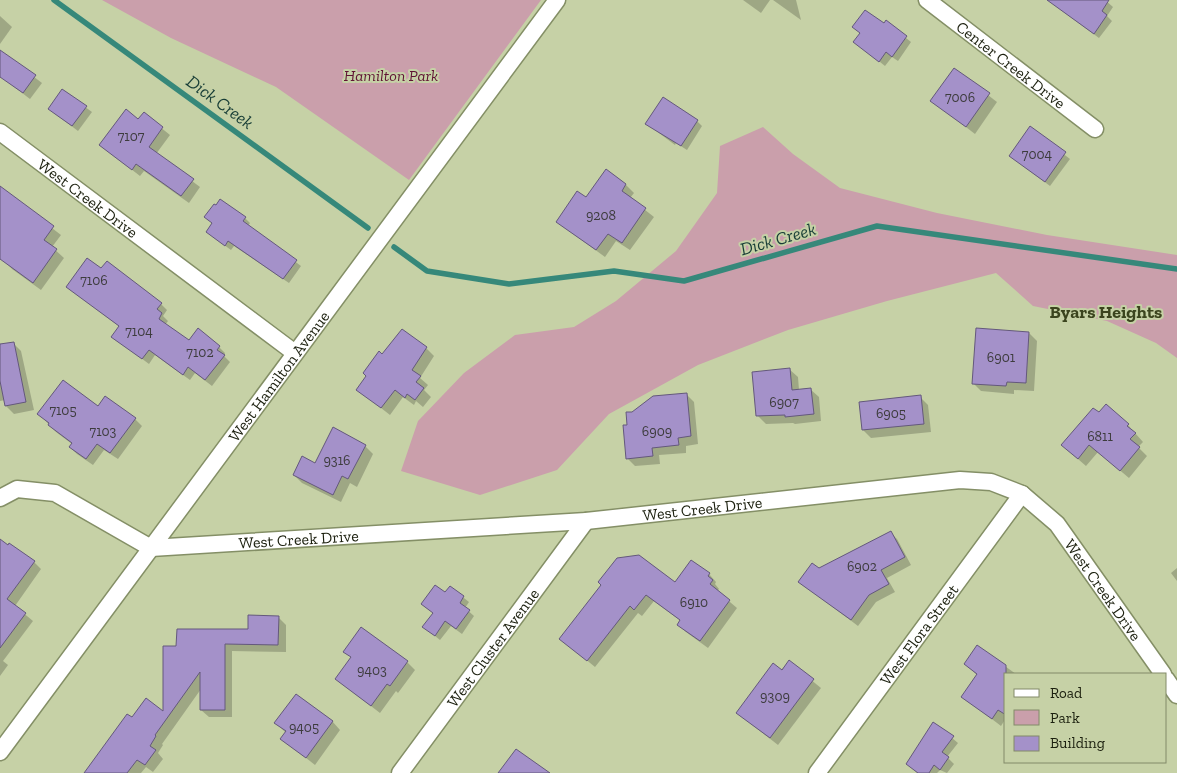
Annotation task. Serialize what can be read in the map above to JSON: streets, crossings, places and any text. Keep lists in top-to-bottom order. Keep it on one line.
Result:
{"streets":{"street":["Center Creek Drive","West Creek Drive","West Hamilton Avenue","West Flora Street","West Cluster Avenue"]},"crossings":[["West Creek Drive","West Hamilton Avenue"],["West Creek Drive","West Flora Street"],["West Creek Drive","West Cluster Avenue"]],"districts":["Byars Heights"],"water":["Dick Creek"],"parks":["Hamilton Park"],"house_numbers":["7006","7107","7004","9208","7106","7104","7102","6901","6907","7105","6905","7103","6909","6811","9316","6902","6910","9403","9309","9405"],"legend":["Road","Park","Building"]}
